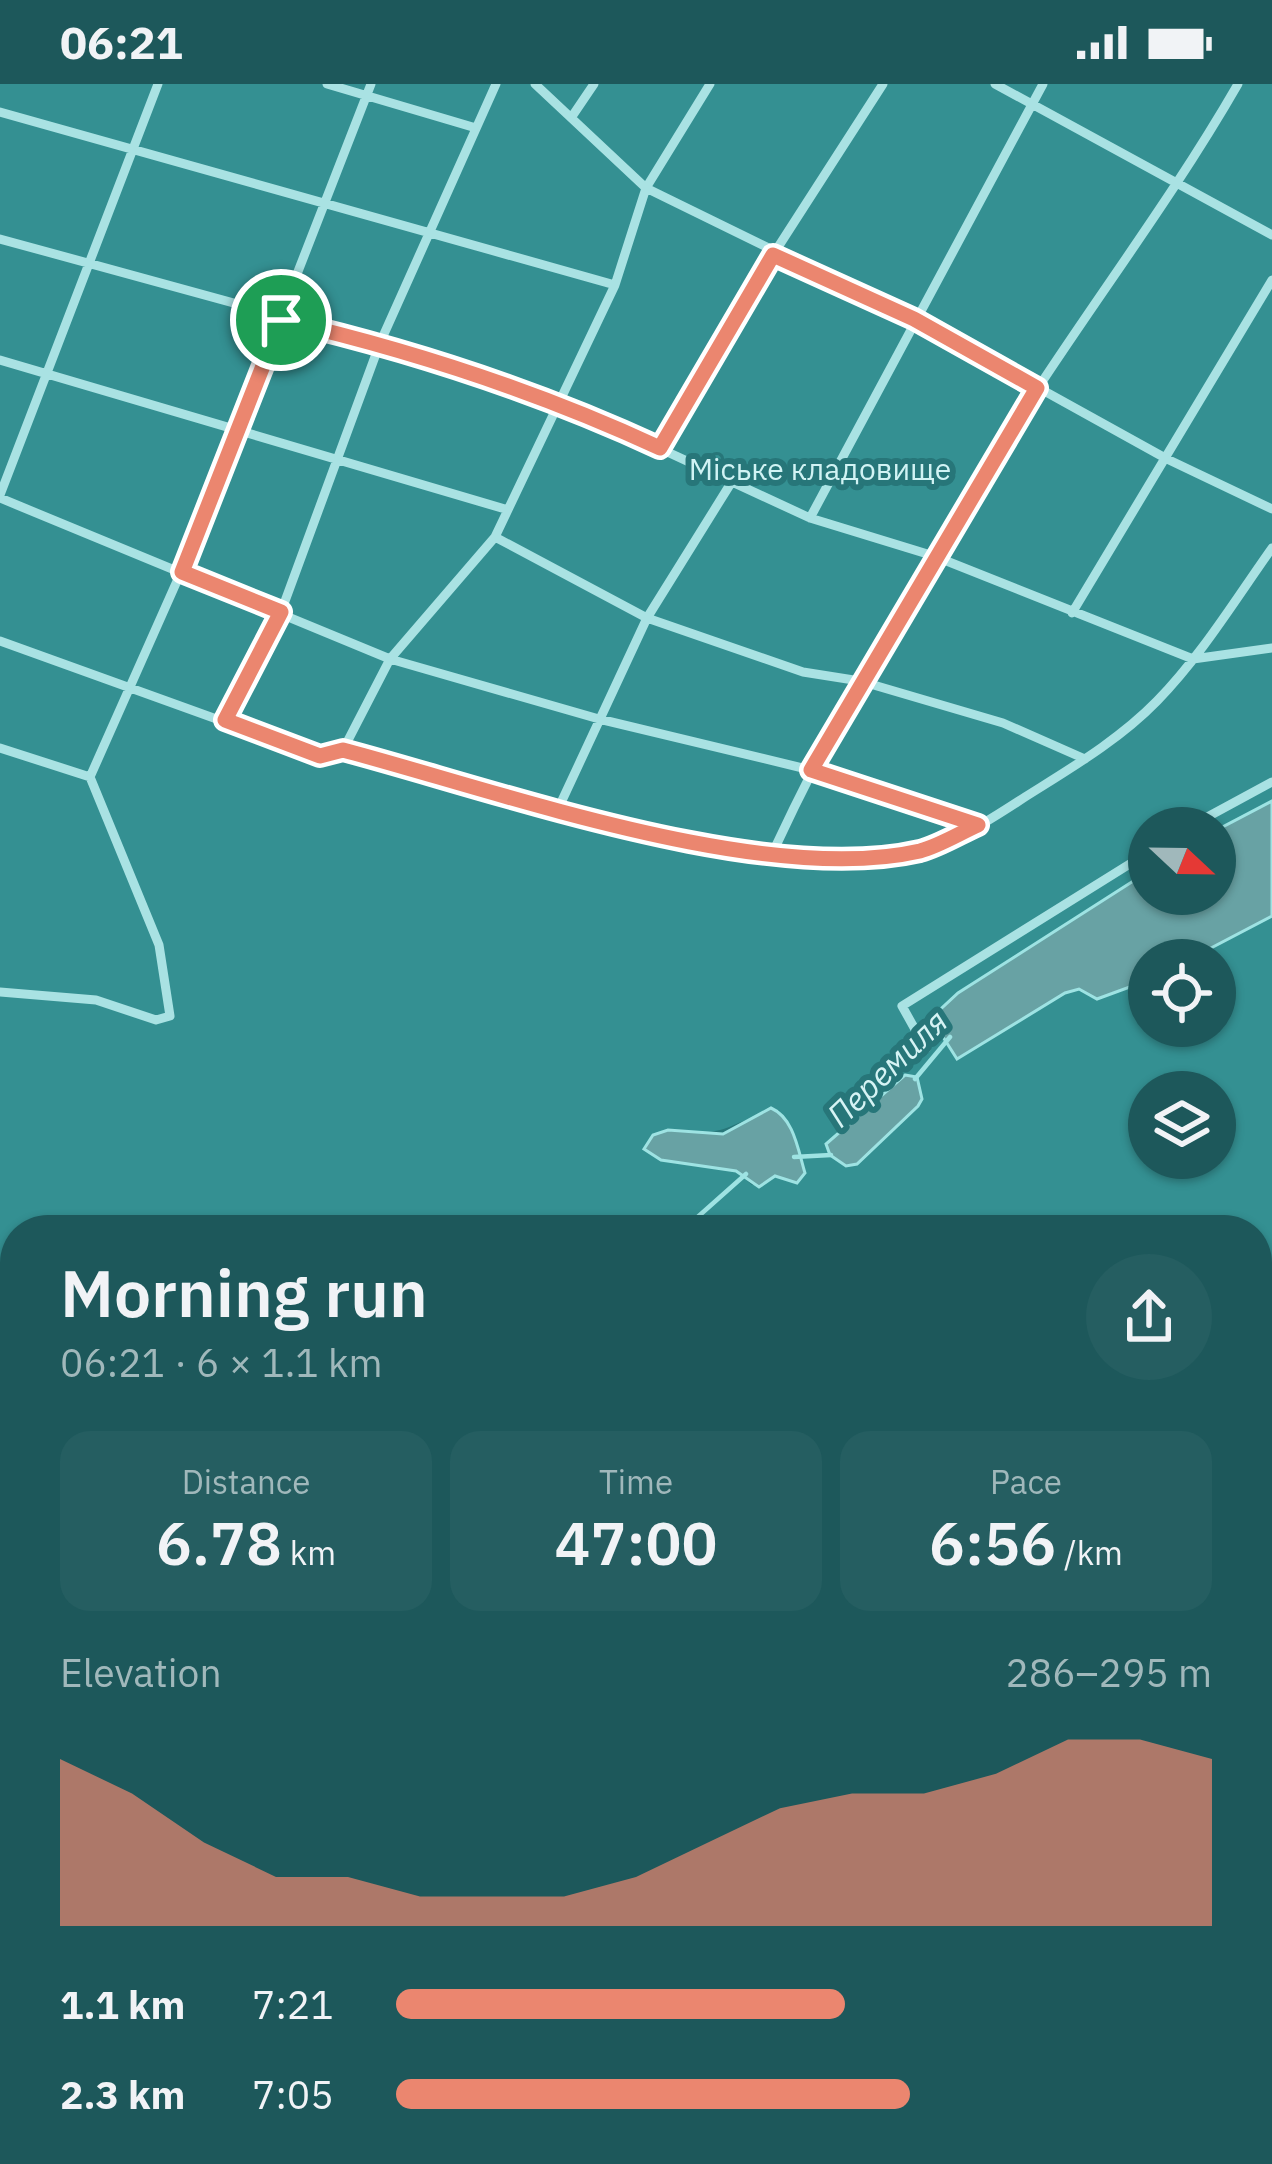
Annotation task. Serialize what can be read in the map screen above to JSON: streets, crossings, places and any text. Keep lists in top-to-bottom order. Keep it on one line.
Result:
{"water":["Перемиля"],"parks":["Міське кладовище"],"north":"right","page":{"status":"06:21","heading":["Morning run","06:21 · 6 × 1.1 km"],"stats":[["Distance","6.78 km"],["Time","47:00"],["Pace","6:56 /km"]],"chart":["Elevation","286–295 m"],"list":[{"name":"1.1 km","note":"7:21"},{"name":"2.3 km","note":"7:05"}]}}
